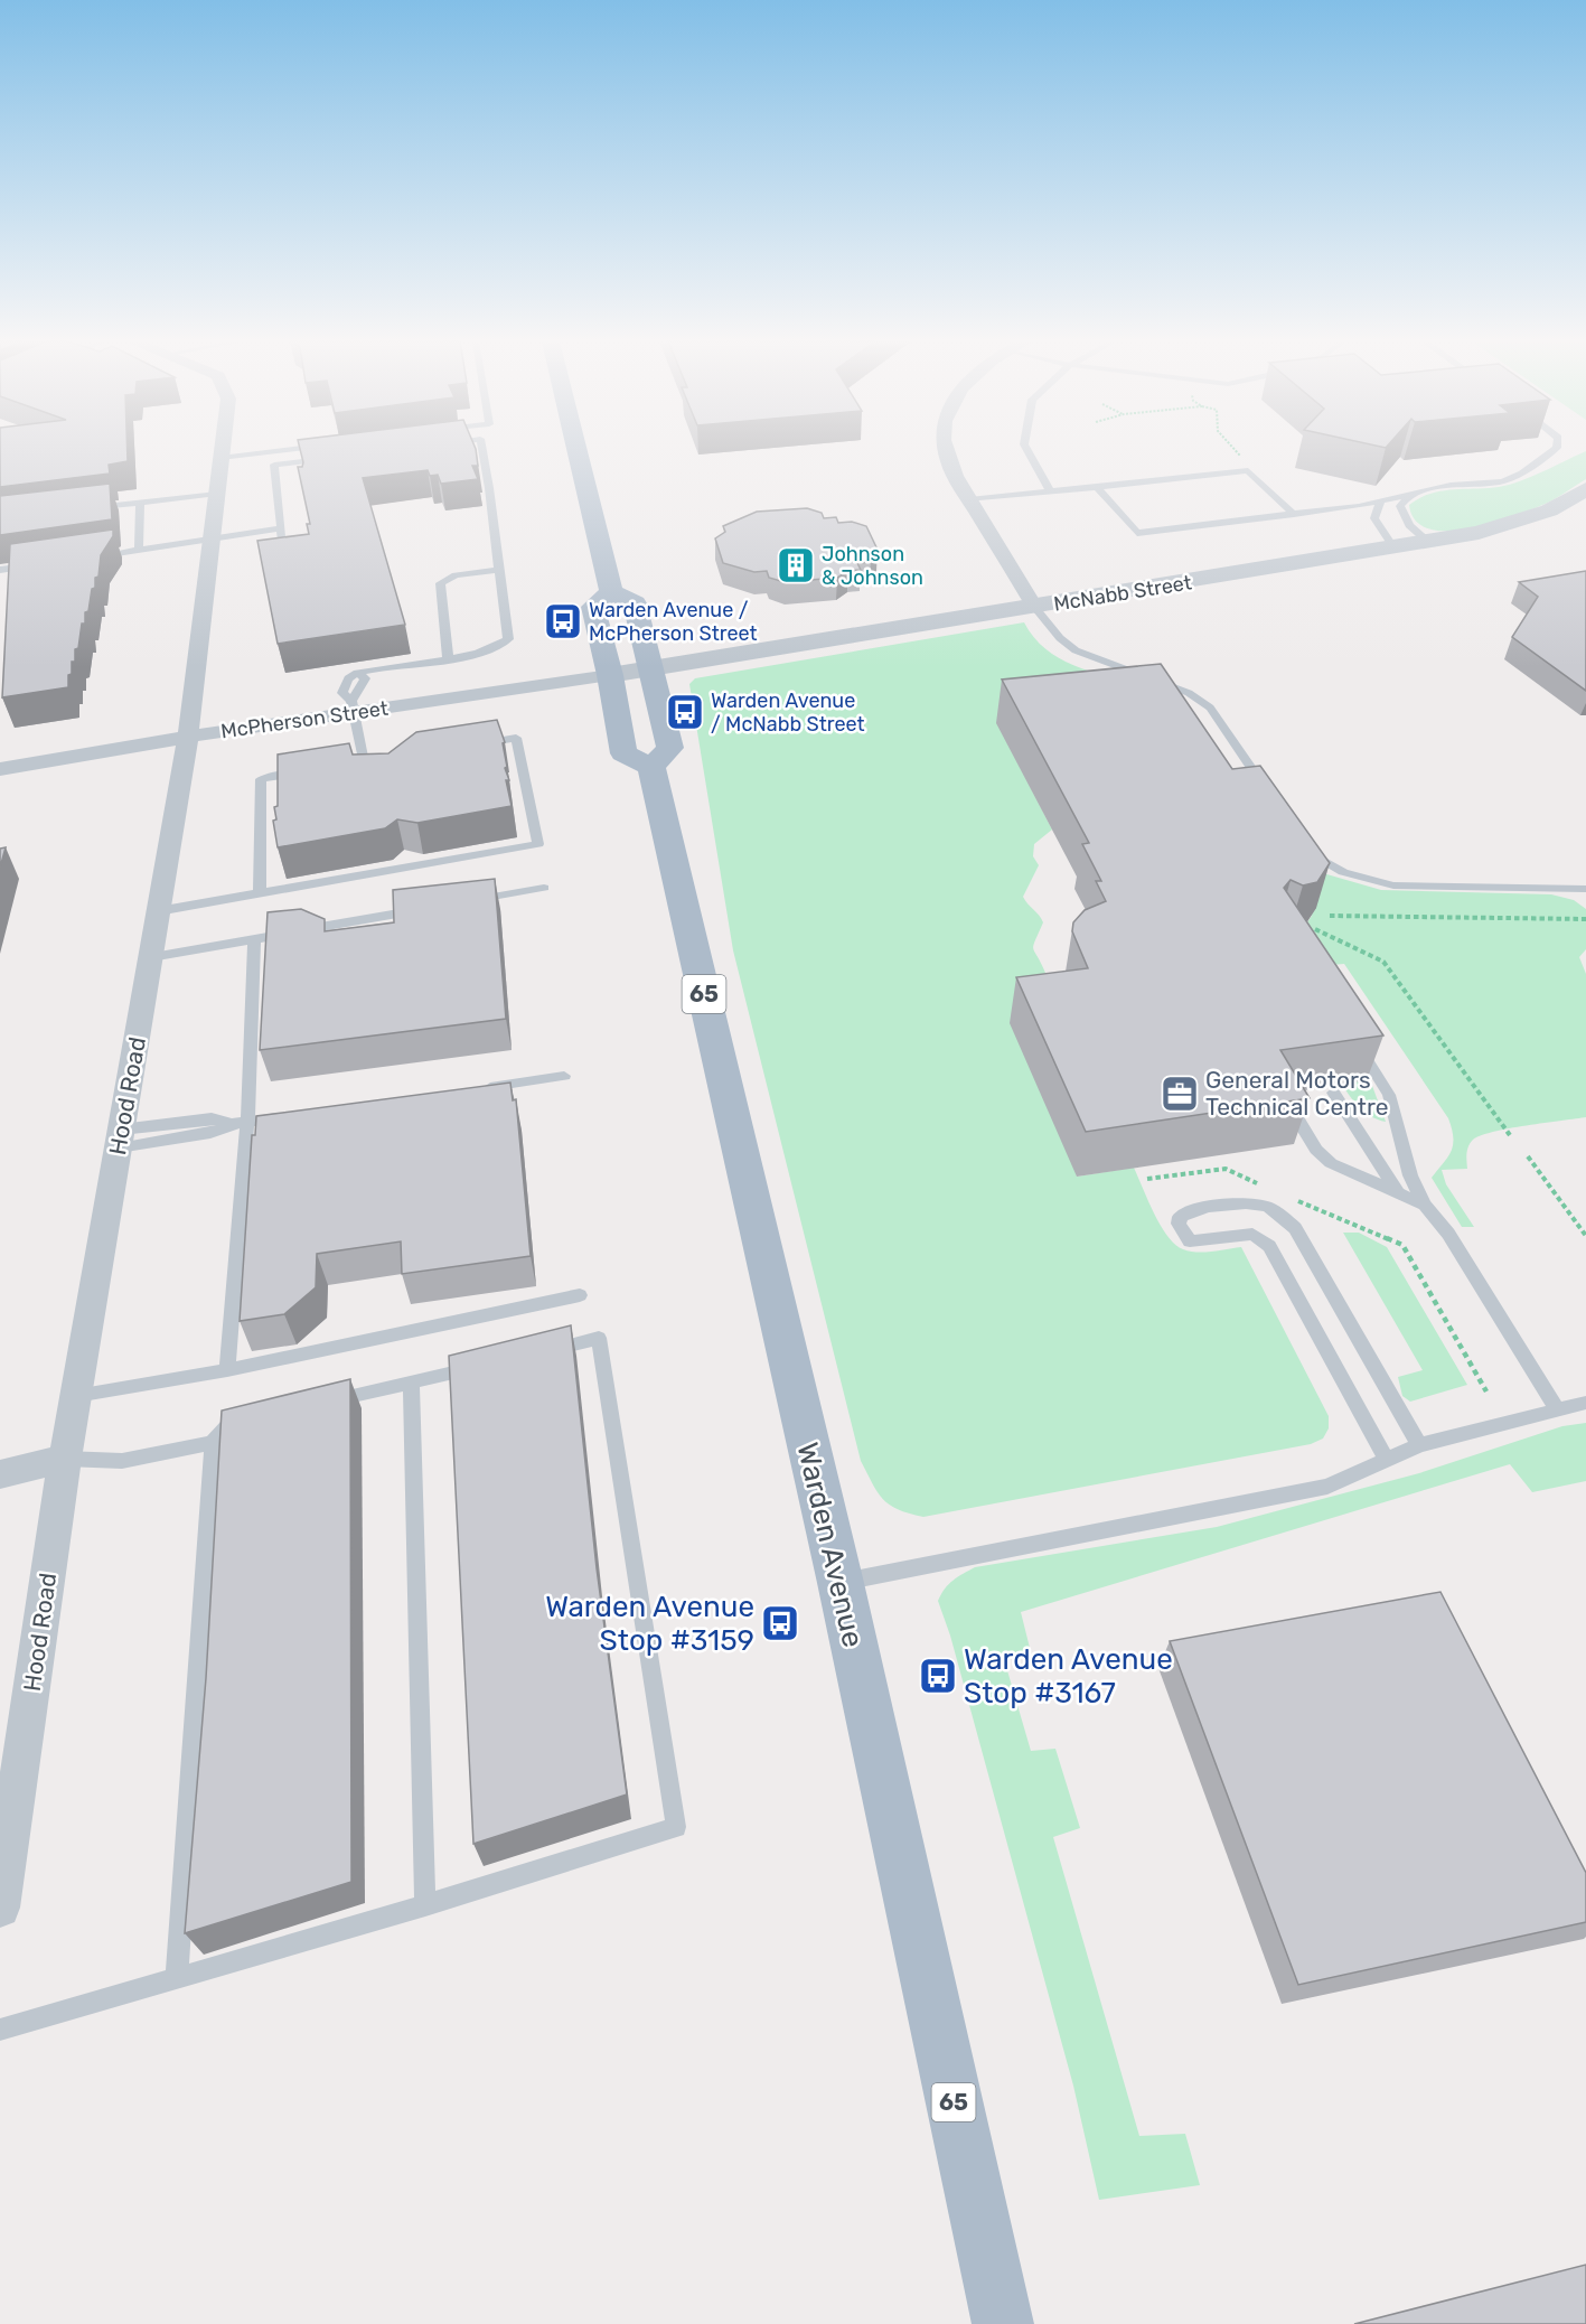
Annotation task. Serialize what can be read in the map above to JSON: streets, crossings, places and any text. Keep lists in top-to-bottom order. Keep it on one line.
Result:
{"streets":{"main road":["65","Warden Avenue"],"street":["McNabb Street","McPherson Street","Hood Road"]},"crossings":[["McNabb Street","McPherson Street"],["McPherson Street","Hood Road"]],"places":{"building":["Johnson & Johnson"],"bus stop":["Warden Avenue / McPherson Street","Warden Avenue / McNabb Street","Warden Avenue Stop #3159","Warden Avenue Stop #3167"],"office":["General Motors Technical Centre"]}}
